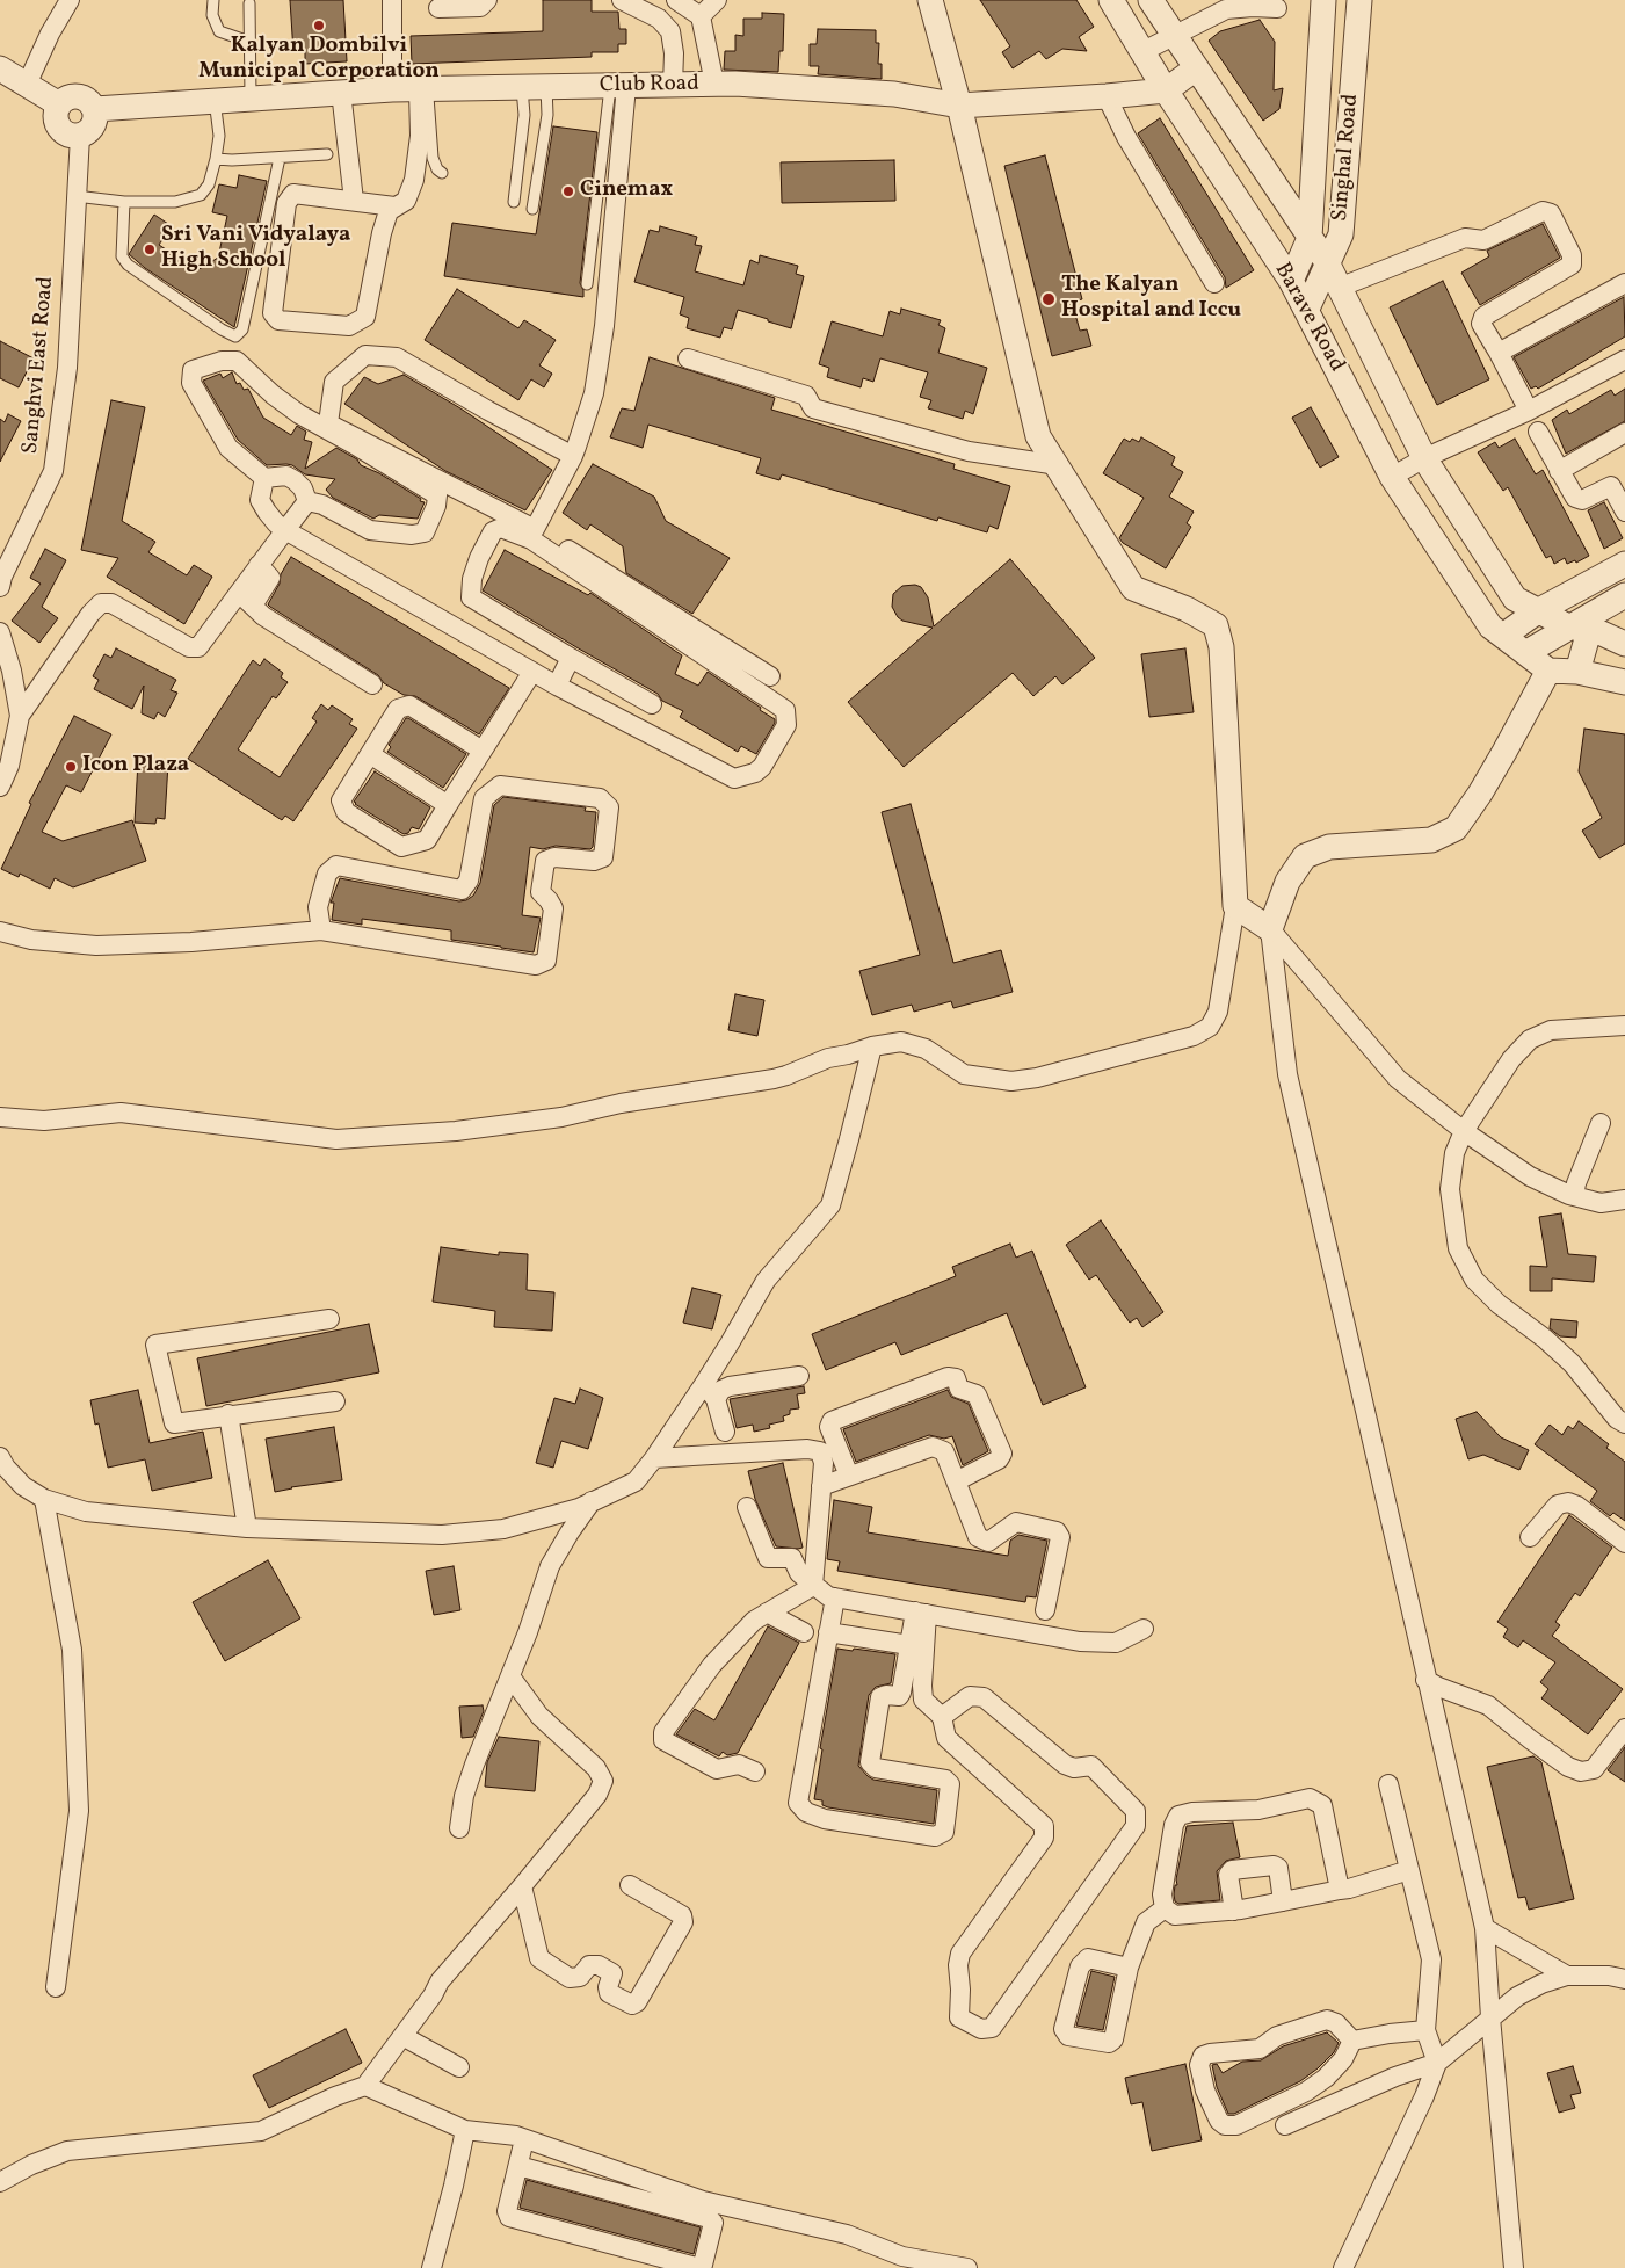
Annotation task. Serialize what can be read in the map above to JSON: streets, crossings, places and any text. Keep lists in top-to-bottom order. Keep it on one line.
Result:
{"streets":{"street":["Club Road","Singhal Road","Barave Road","Sanghvi East Road"]},"crossings":[["Club Road","Barave Road"],["Club Road","Sanghvi East Road"],["Singhal Road","Barave Road"]],"places":["Kalyan Dombilvi Municipal Corporation","Cinemax","Sri Vani Vidyalaya High School","The Kalyan Hospital and Iccu","Icon Plaza"]}
